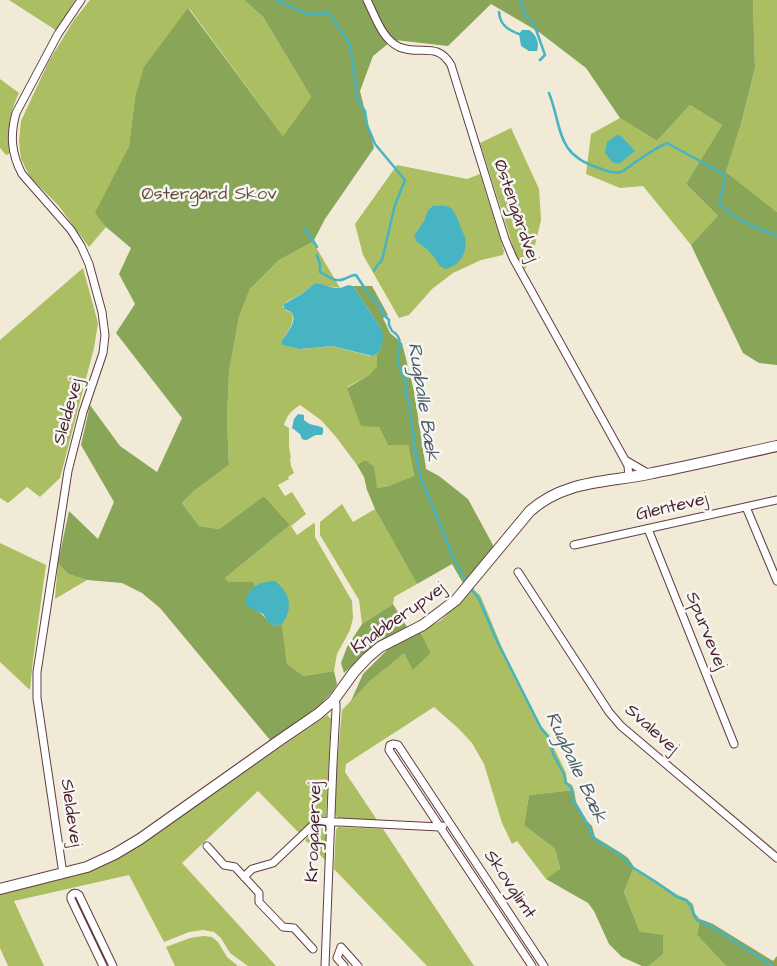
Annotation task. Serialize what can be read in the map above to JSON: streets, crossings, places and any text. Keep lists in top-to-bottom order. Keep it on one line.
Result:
{"streets":{"street":["Østengårdvej","Sleldevej","Glentevej","Knabberupvej","Spurvevej","Svalevej","Krogagervej","Skovglimt"]},"crossings":[["Østengårdvej","Knabberupvej"],["Sleldevej","Knabberupvej"],["Glentevej","Spurvevej"],["Knabberupvej","Krogagervej"]],"water":["Rugballe Bæk"],"parks":["Østergård Skov"]}
